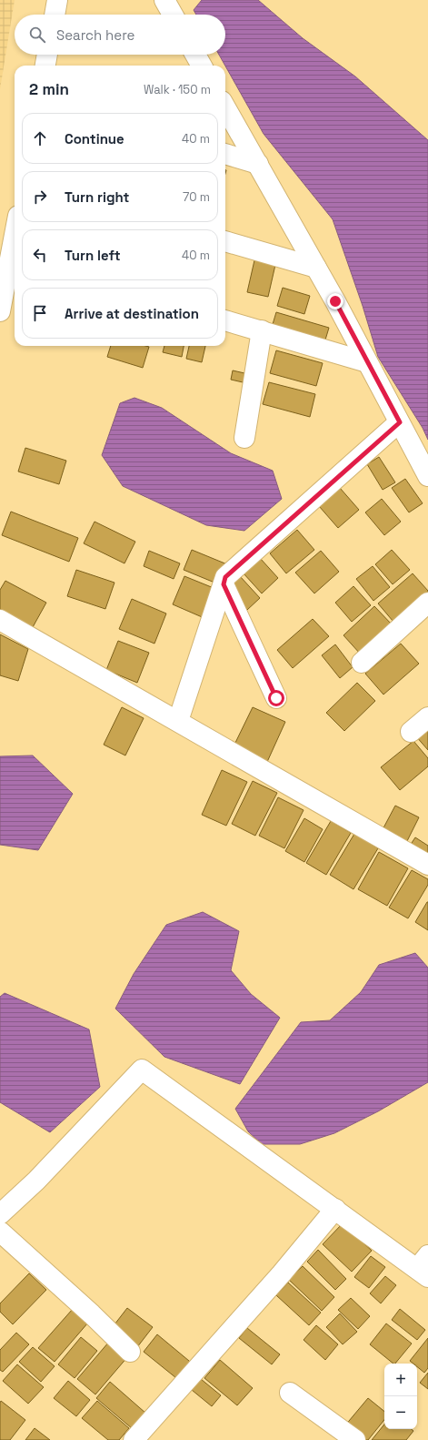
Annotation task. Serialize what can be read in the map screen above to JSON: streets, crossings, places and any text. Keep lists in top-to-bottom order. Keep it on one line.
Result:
{"page":{"search":"Search here","heading":["2 min","Walk · 150 m"],"list":[["Continue","40 m"],["Turn right","70 m"],["Turn left","40 m"],"Arrive at destination"],"map_buttons":["+","−"]}}
